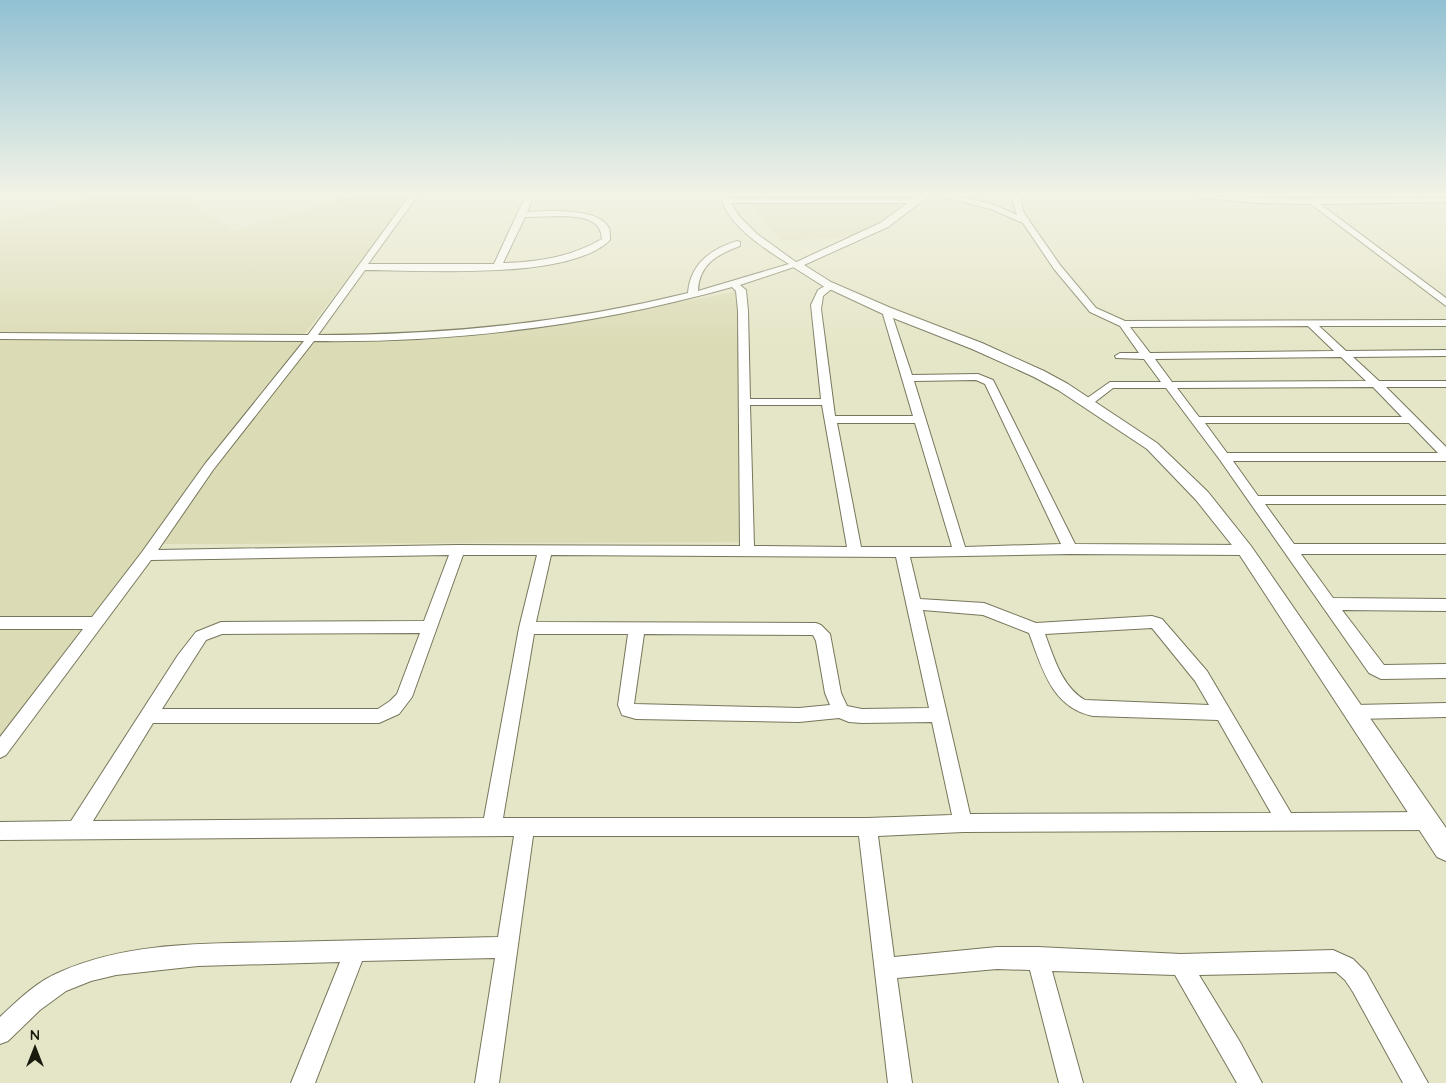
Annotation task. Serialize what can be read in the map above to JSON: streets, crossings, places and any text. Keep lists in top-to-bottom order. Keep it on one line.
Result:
{"north":"top"}
